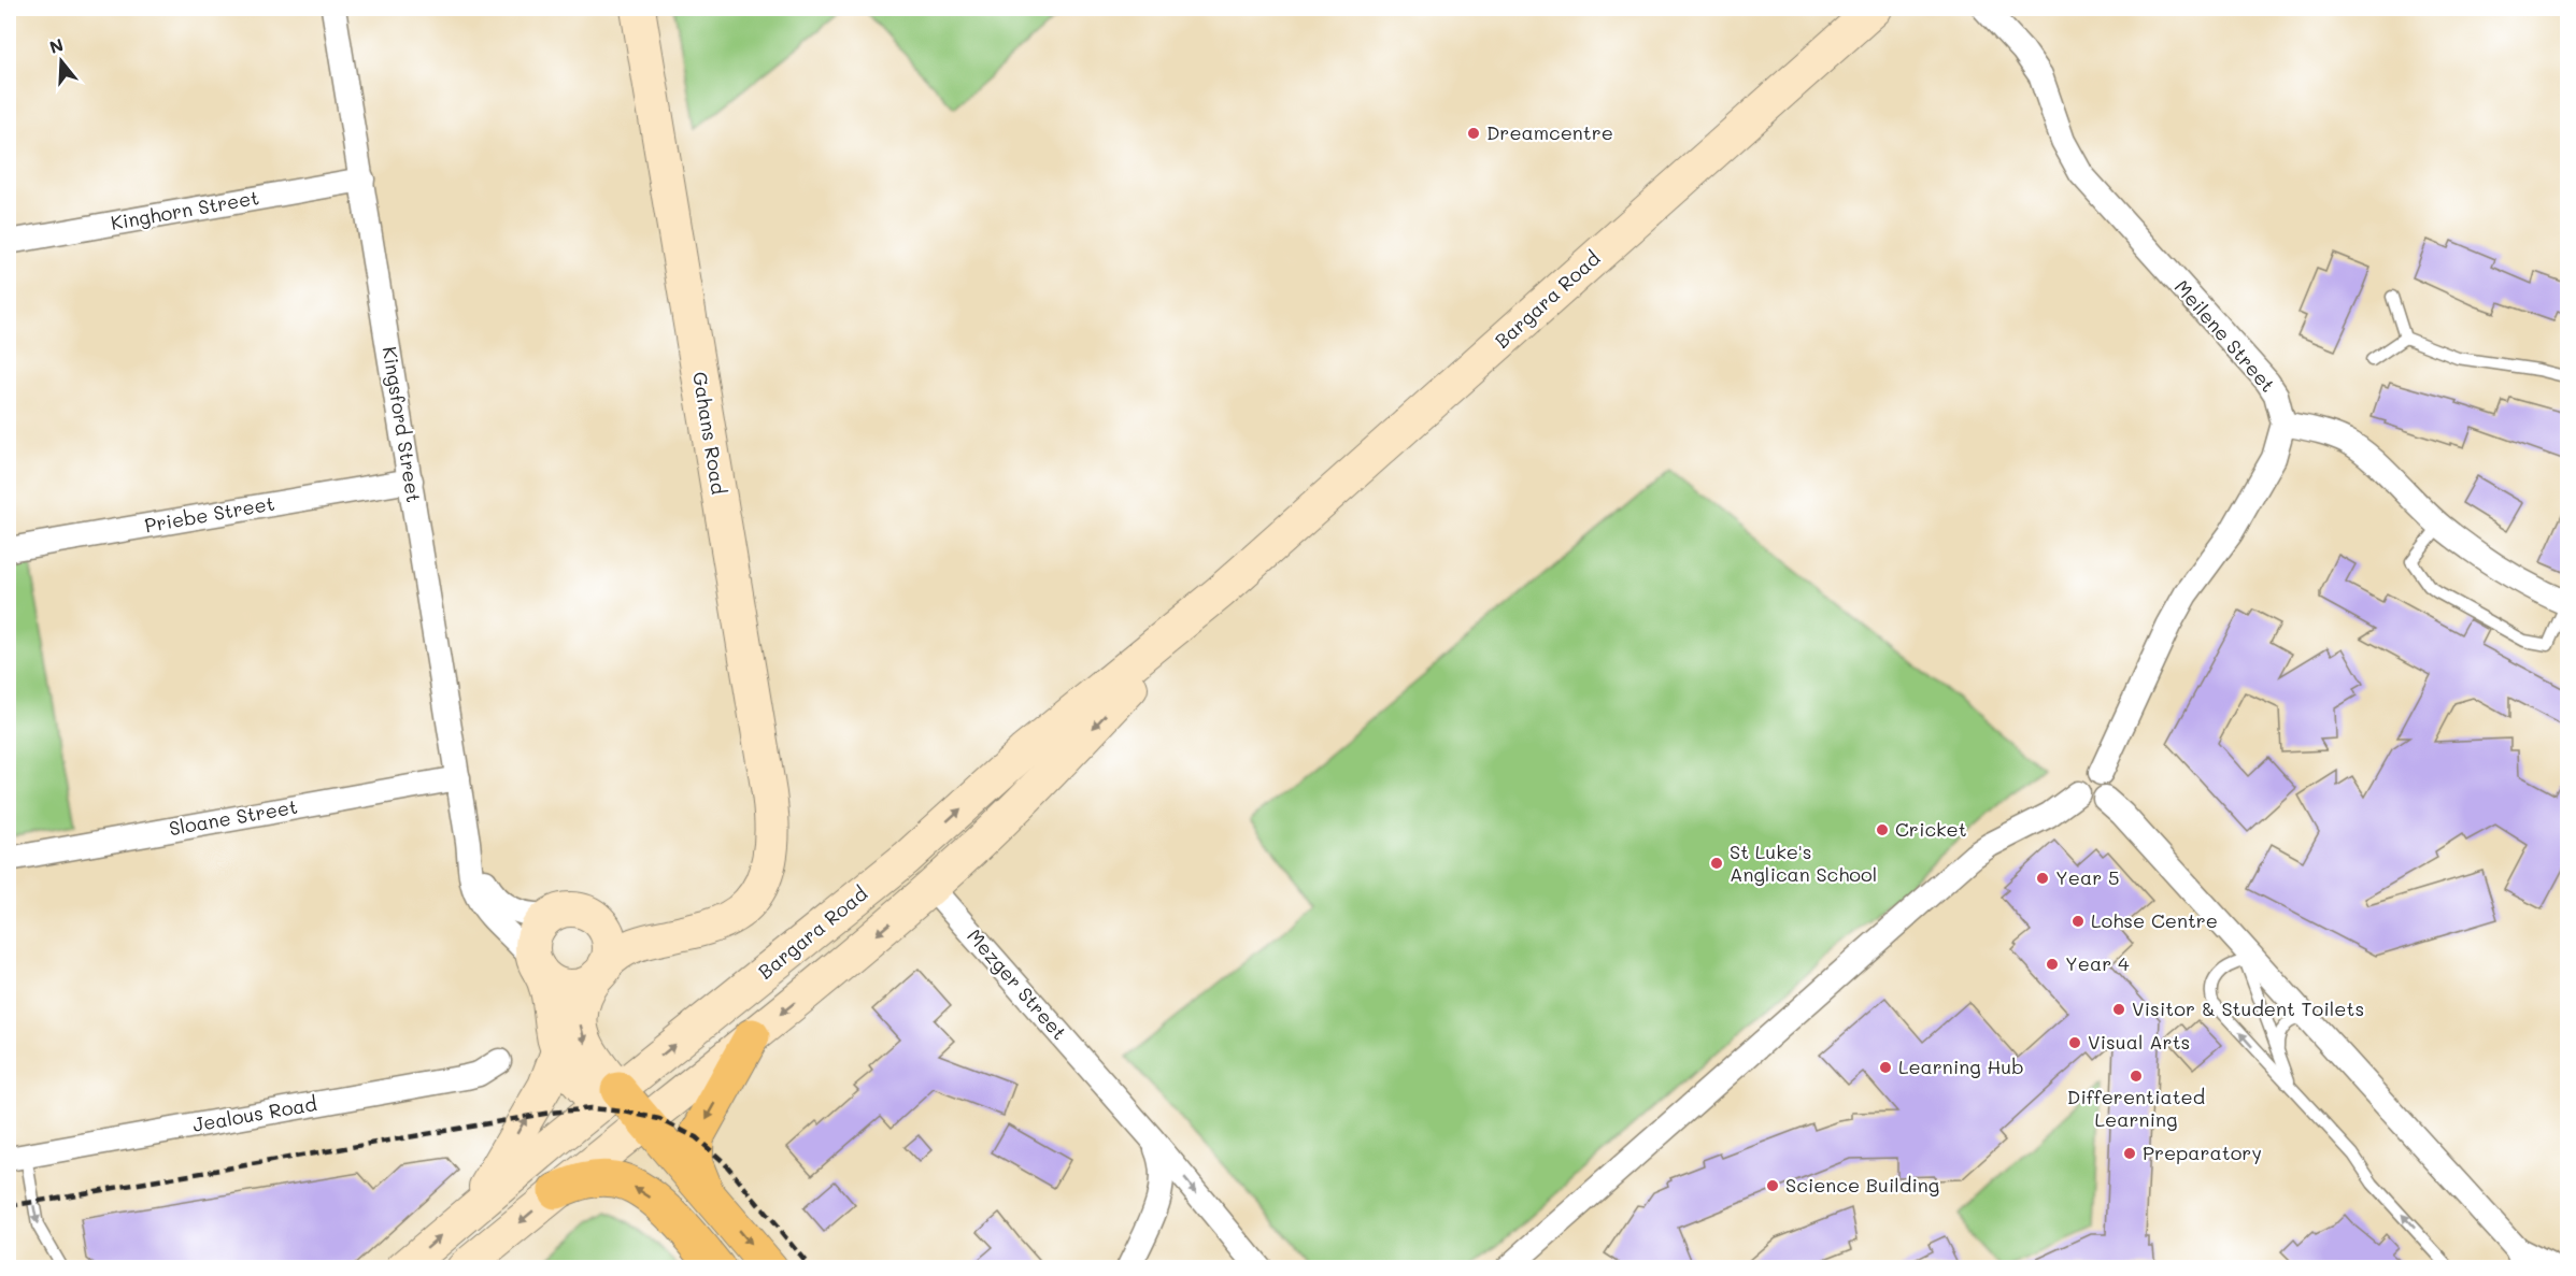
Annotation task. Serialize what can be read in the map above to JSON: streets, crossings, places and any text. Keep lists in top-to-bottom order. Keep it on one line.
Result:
{"streets":{"main road":["Bargara Road","Gahans Road"],"street":["Kinghorn Street","Meilene Street","Kingsford Street","Priebe Street","Sloane Street","Mezger Street","Jealous Road"]},"crossings":[["Kinghorn Street","Kingsford Street"],["Bargara Road","Gahans Road"],["Bargara Road","Mezger Street"],["Kingsford Street","Gahans Road"],["Kingsford Street","Priebe Street"],["Kingsford Street","Sloane Street"]],"places":["Dreamcentre","Cricket","St Luke's Anglican School","Year 5","Lohse Centre","Year 4","Visitor & Student Toilets","Visual Arts","Learning Hub","Differentiated Learning","Preparatory","Science Building"],"north":"top"}
